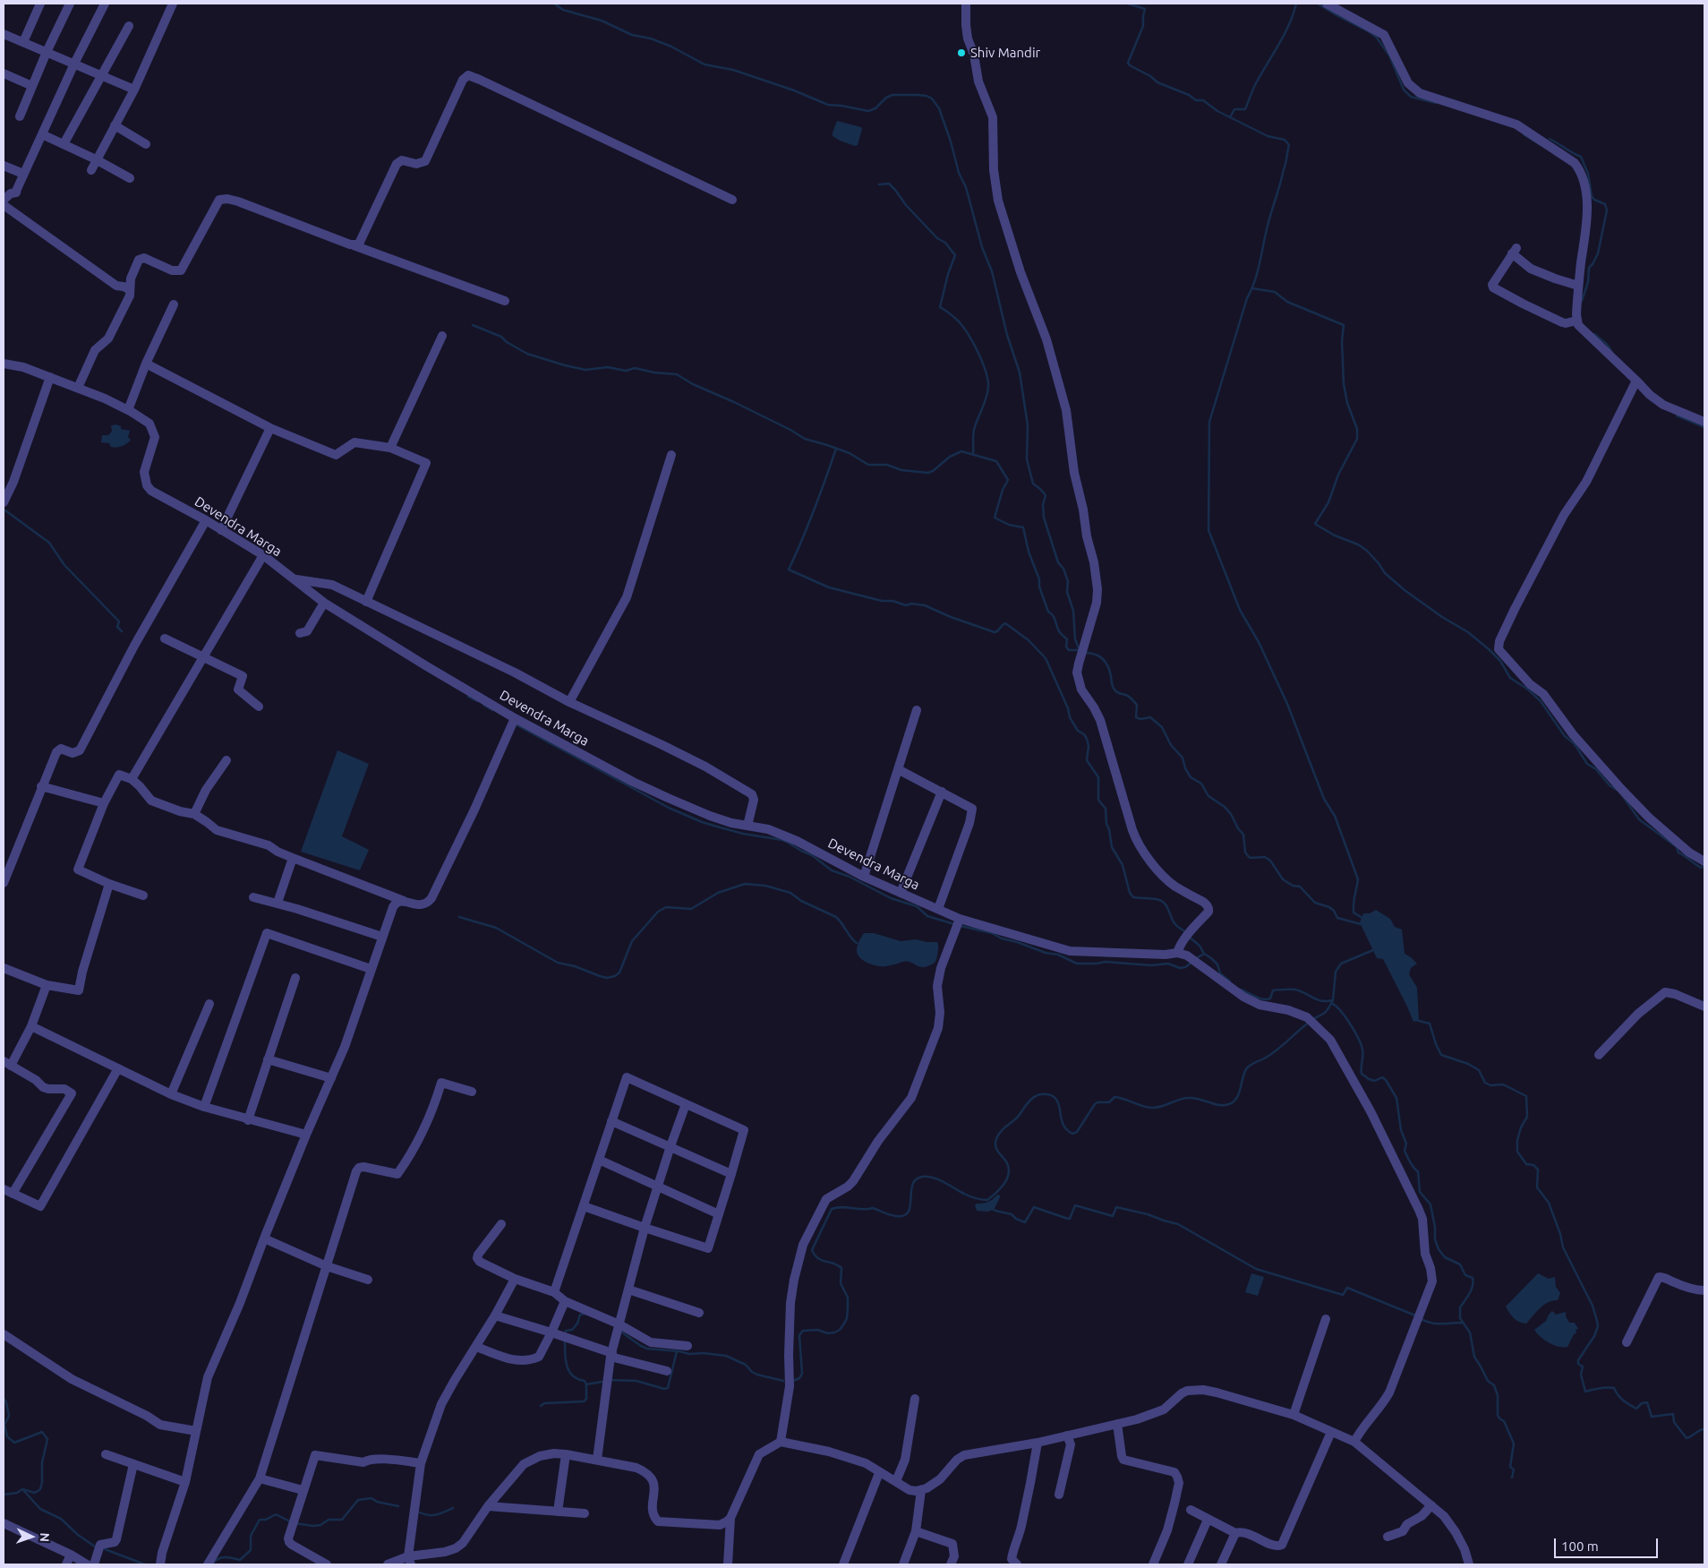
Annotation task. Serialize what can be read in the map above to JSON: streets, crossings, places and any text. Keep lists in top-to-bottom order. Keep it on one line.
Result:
{"streets":{"street":["Devendra Marga"]},"places":["Shiv Mandir"],"scale_bar":"100 m","north":"right"}
